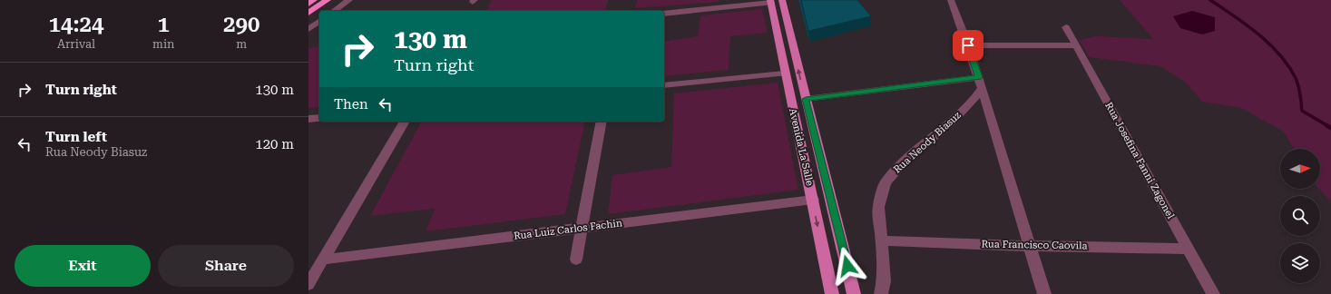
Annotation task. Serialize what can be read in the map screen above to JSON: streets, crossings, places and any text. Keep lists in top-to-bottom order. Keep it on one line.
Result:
{"streets":{"main road":["Avenida La Salle"],"street":["Rua Neody Biasuz","Rua Josefina Fanni Zagonel","Rua Luiz Carlos Fachin","Rua Francisco Caovila"]},"crossings":[["Rua Neody Biasuz","Rua Francisco Caovila"],["Avenida La Salle","Rua Luiz Carlos Fachin"],["Rua Josefina Fanni Zagonel","Rua Francisco Caovila"]],"north":"right","page":{"eta":["14:24","Arrival","1","min","290","m"],"turn":["130 m","Turn right"],"list":[{"name":"Turn right","value":"130 m"},{"name":"Turn left","note":"Rua Neody Biasuz","value":"120 m"}],"then":"Then","buttons":["Exit","Share"]}}
